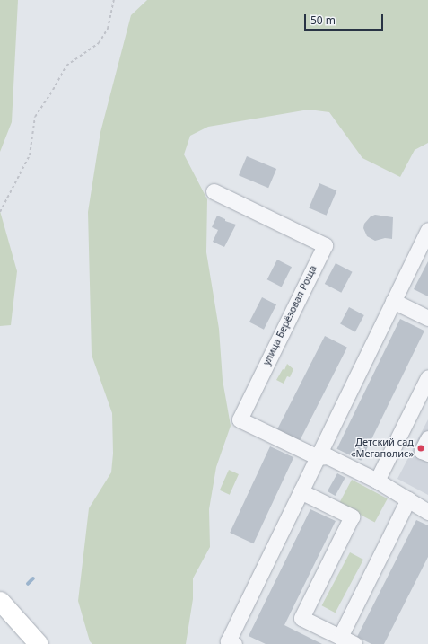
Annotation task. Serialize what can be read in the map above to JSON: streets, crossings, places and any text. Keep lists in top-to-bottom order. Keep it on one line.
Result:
{"streets":{"street":["улица Берёзовая Роща"]},"places":["Детский сад «Мегаполис»"],"scale_bar":"50 m"}
